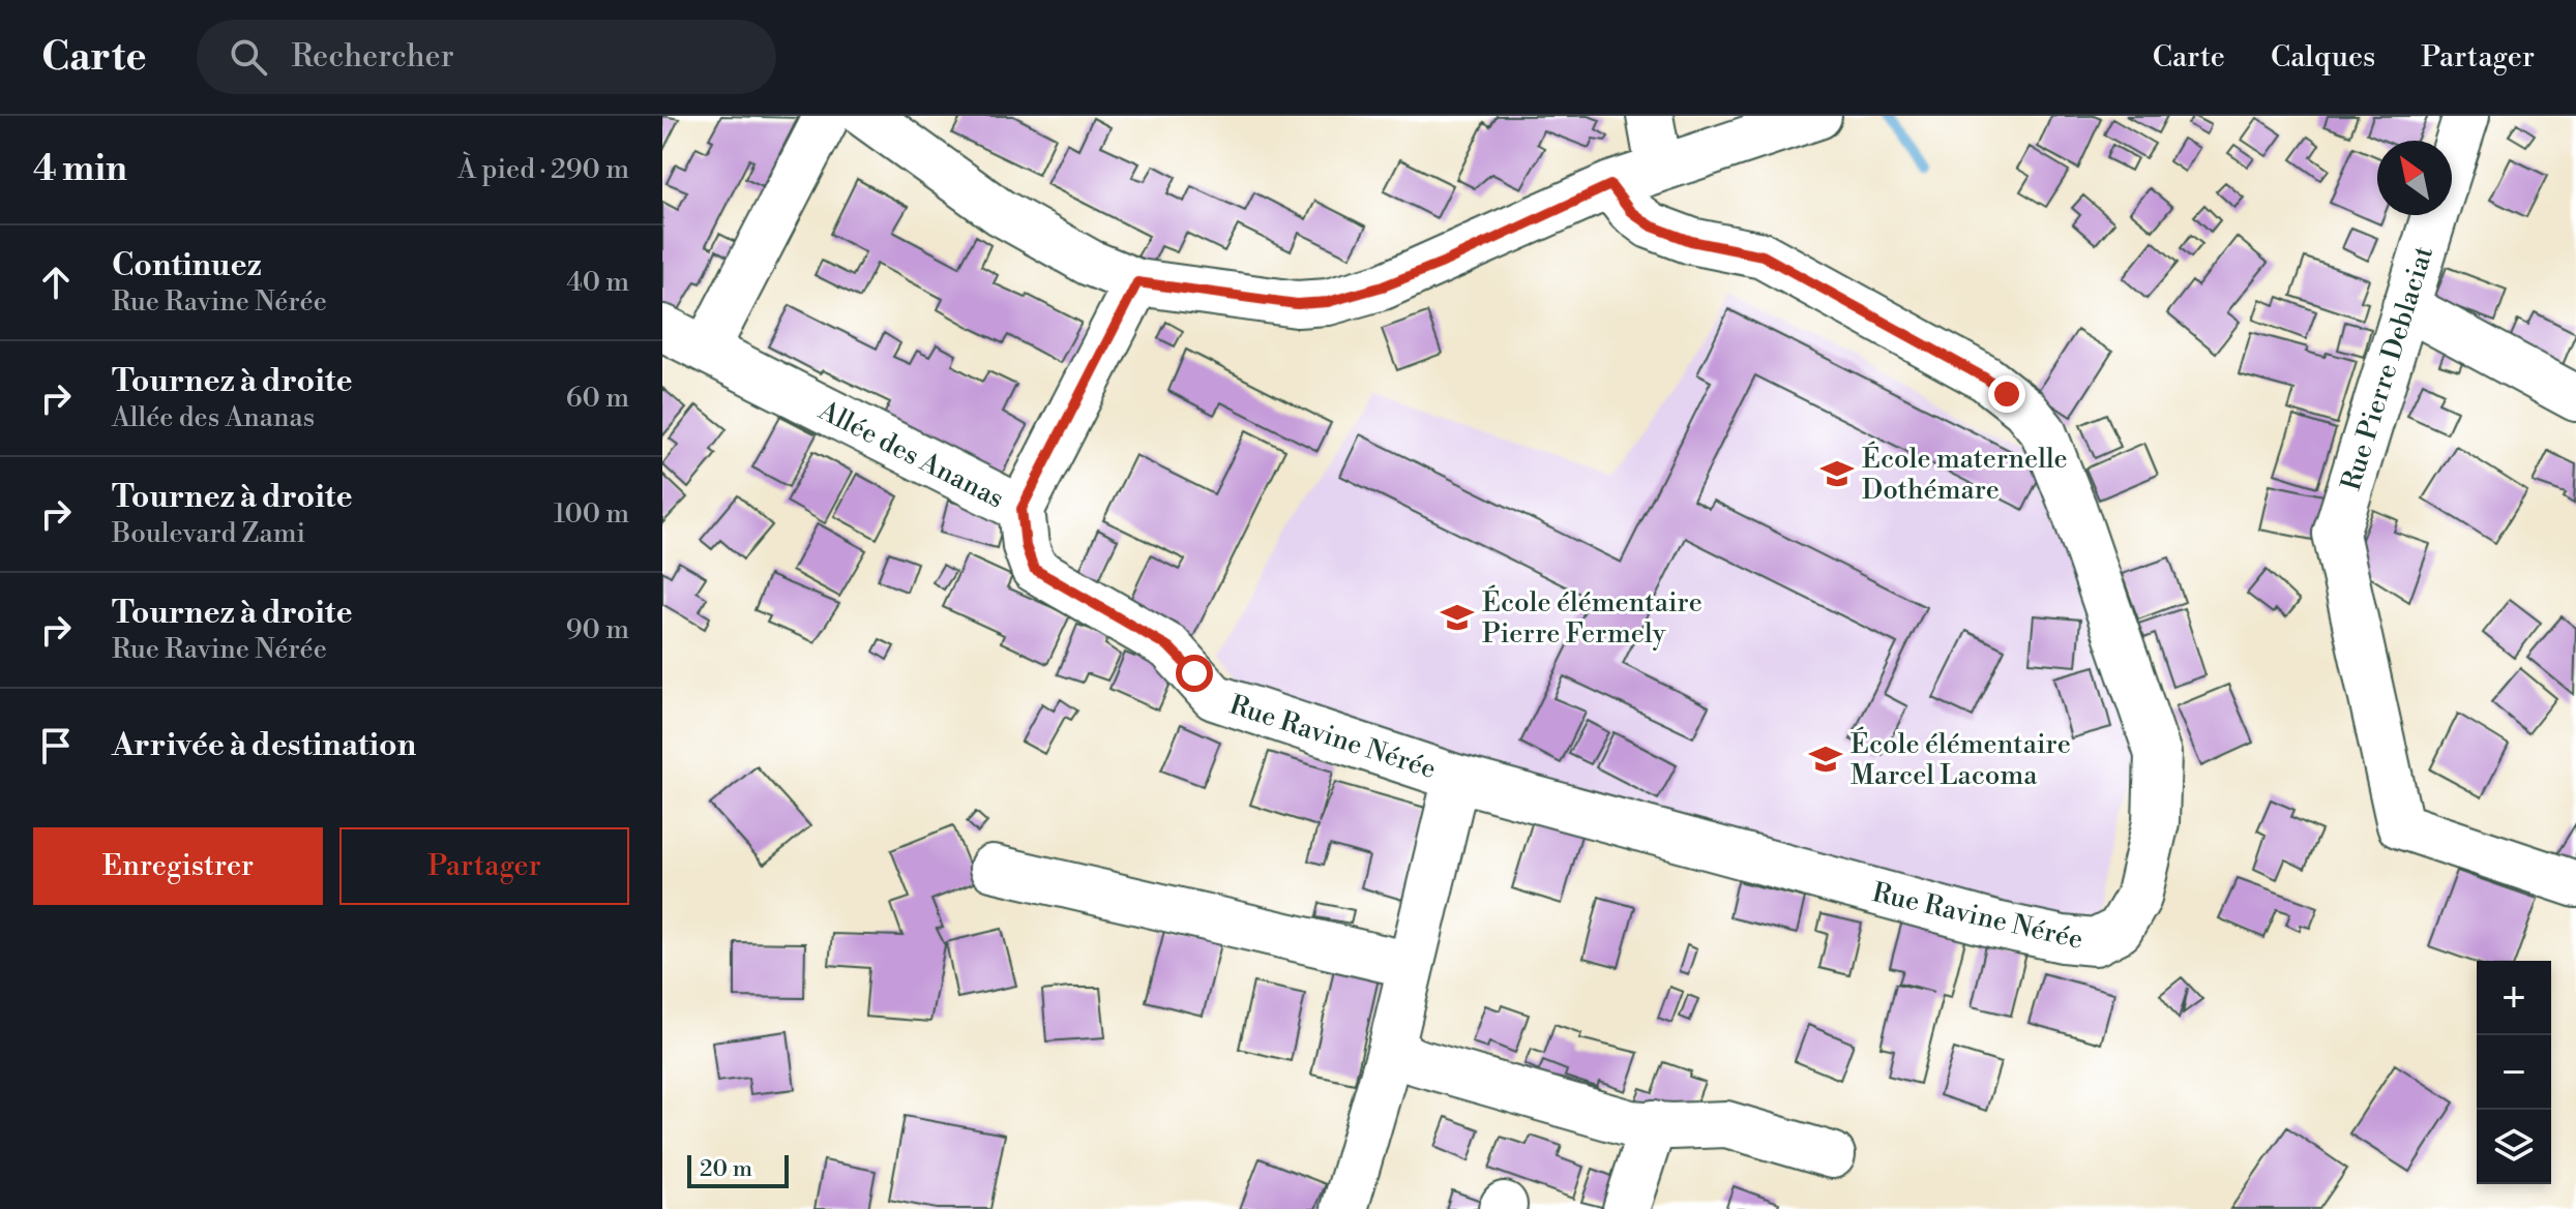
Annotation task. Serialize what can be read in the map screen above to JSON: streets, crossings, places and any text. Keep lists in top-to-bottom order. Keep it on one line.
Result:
{"streets":{"street":["Rue Pierre Deblaciat","Allée des Ananas","Rue Ravine Nérée"]},"crossings":[["Allée des Ananas","Rue Ravine Nérée"]],"places":{"school or university":["École maternelle Dothémare","École élémentaire Pierre Fermely","École élémentaire Marcel Lacoma"]},"scale_bar":"20 m","north":"top left","page":{"header":"Carte","search":"Rechercher","nav":["Carte","Calques","Partager"],"heading":["4 min","À pied · 290 m"],"list":[["Continuez","Rue Ravine Nérée","40 m"],["Tournez à droite","Allée des Ananas","60 m"],["Tournez à droite","Boulevard Zami","100 m"],["Tournez à droite","Rue Ravine Nérée","90 m"],"Arrivée à destination"],"buttons":["Enregistrer","Partager"],"map_buttons":["+","−"],"scale":"20 m"}}
